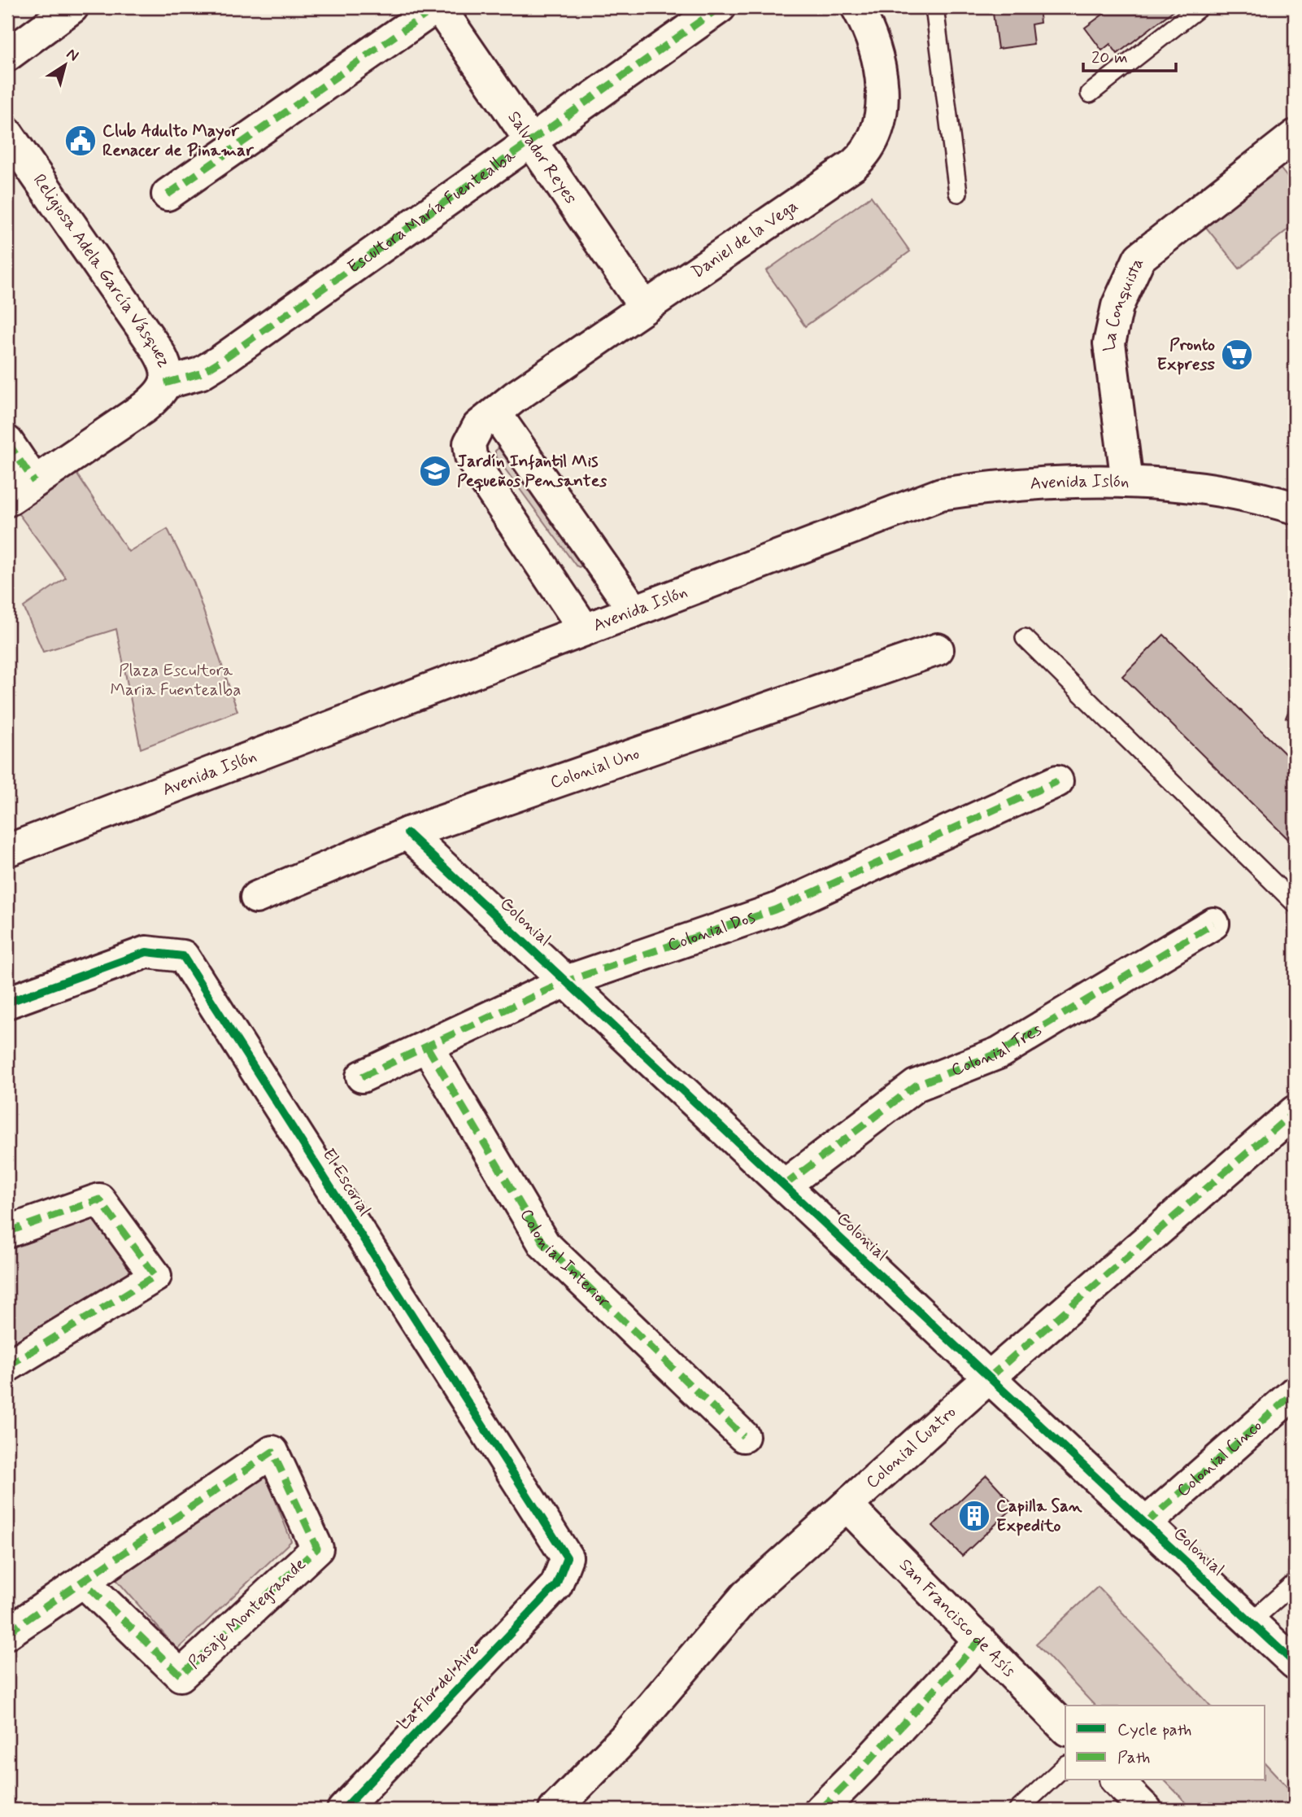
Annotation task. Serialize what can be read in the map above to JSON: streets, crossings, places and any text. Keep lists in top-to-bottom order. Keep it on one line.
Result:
{"streets":{"street":["Salvador Reyes","Escultora María Fuentealba","Daniel de la Vega","Religiosa Adela García Vásquez","La Conquista","Avenida Islón","Colonial Uno","Colonial","Colonial Dos","Colonial Tres","El Escorial","Colonial Interior","Colonial Cuatro","Colonial Cinco","Pasaje Montegrande","San Francisco de Asís","La Flor del Aire"]},"crossings":[["Salvador Reyes","Escultora María Fuentealba"],["Salvador Reyes","Daniel de la Vega"],["Escultora María Fuentealba","Religiosa Adela García Vásquez"],["Daniel de la Vega","Avenida Islón"],["La Conquista","Avenida Islón"],["Colonial Uno","Colonial"],["Colonial","Colonial Dos"],["Colonial","Colonial Tres"],["Colonial","Colonial Cuatro"],["Colonial","Colonial Cinco"],["Colonial Dos","Colonial Interior"],["El Escorial","La Flor del Aire"],["Colonial Cuatro","San Francisco de Asís"]],"parks":["Plaza Escultora Maria Fuentealba"],"places":{"public building":["Club Adulto Mayor Renacer de Pinamar"],"supermarket":["Pronto Express"],"school or university":["Jardín Infantil Mis Pequeños Pensantes"],"building":["Capilla San Expedito"]},"legend":["Cycle path","Path"],"scale_bar":"20 m","north":"top right"}
